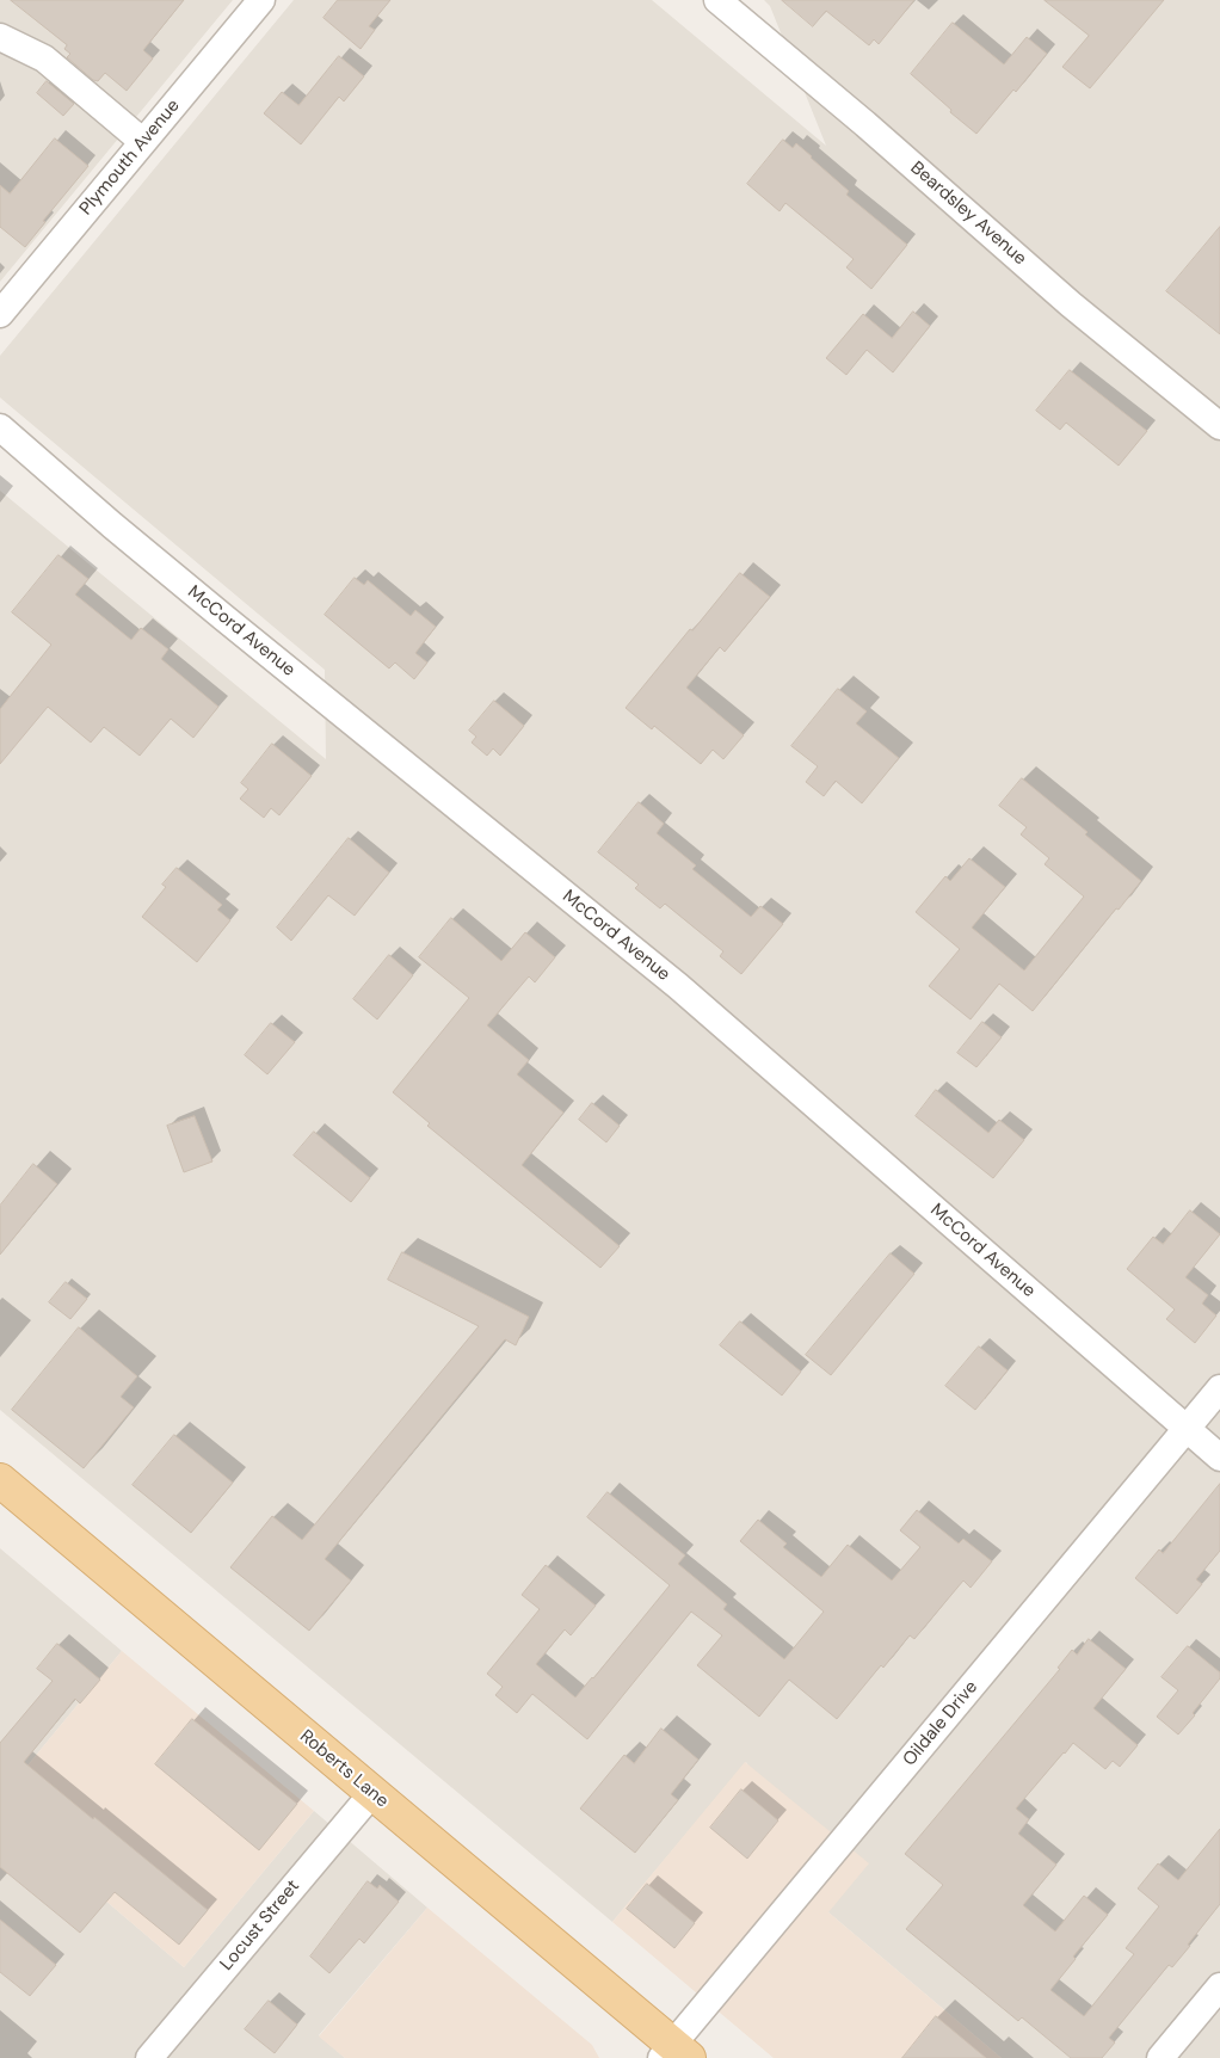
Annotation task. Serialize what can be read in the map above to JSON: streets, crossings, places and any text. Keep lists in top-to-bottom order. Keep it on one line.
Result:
{"streets":{"main road":["Roberts Lane"],"street":["Plymouth Avenue","Beardsley Avenue","McCord Avenue","Oildale Drive","Locust Street"]},"crossings":[["McCord Avenue","Oildale Drive"],["Oildale Drive","Roberts Lane"],["Roberts Lane","Locust Street"]]}
